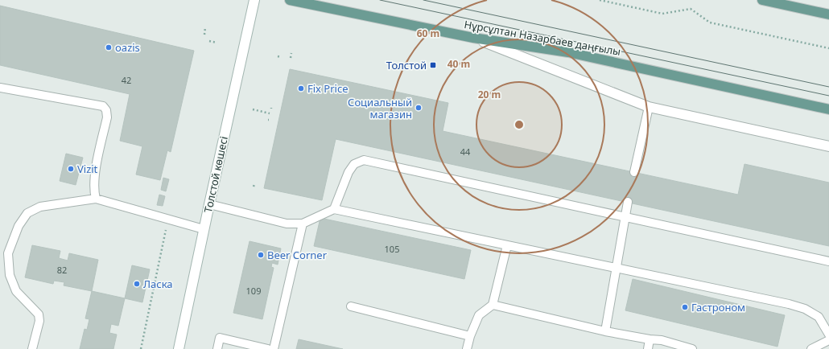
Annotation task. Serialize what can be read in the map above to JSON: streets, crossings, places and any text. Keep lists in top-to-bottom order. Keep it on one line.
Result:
{"streets":{"main road":["Нұрсұлтан Назарбаев даңғылы"],"street":["Толстой көшесі"]},"places":{"other":["oazis","Fix Price","Социальный магазин","Vizit","Beer Corner","Ласка","Гастроном"],"transit":["Толстой"]},"house_numbers":["42","44","105","82","109"],"rings":["60 m","40 m","20 m"]}
